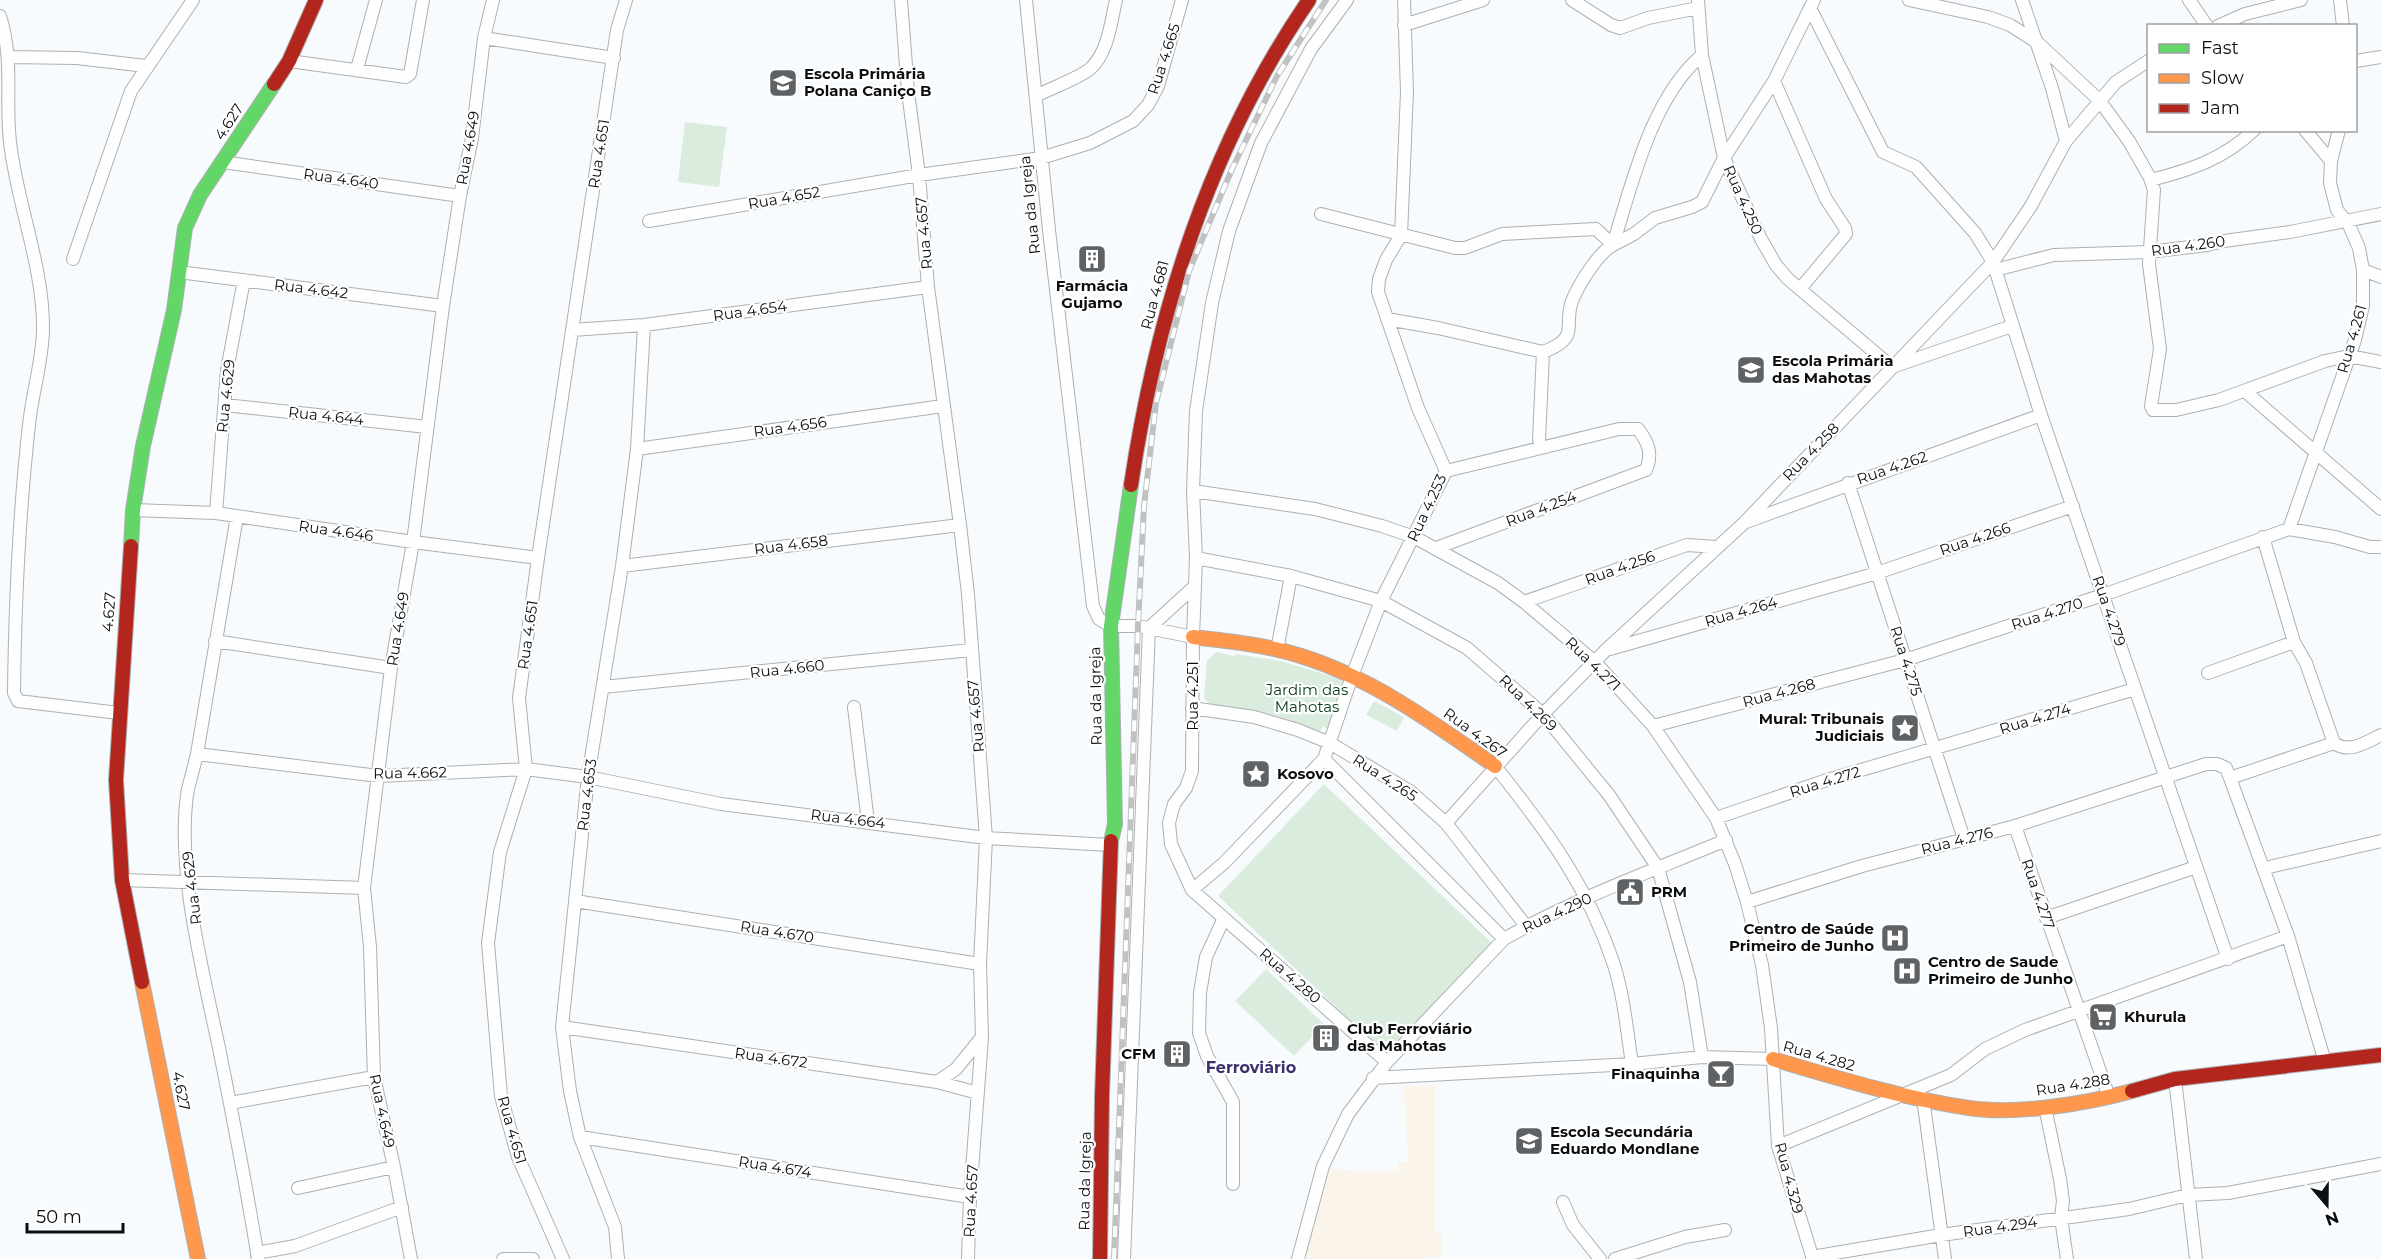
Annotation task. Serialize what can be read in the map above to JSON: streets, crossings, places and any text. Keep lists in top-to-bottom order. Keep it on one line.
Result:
{"streets":{"street":["Rua 4.665","4.627","Rua 4.649","Rua 4.651","Rua 4.640","Rua 4.652","Rua 4.250","Rua da Igreja","Rua 4.657","Rua 4.260","Rua 4.642","Rua 4.681","Rua 4.654","Rua 4.261","Rua 4.629","Rua 4.644","Rua 4.656","Rua 4.258","Rua 4.262","Rua 4.253","Rua 4.254","Rua 4.646","Rua 4.266","Rua 4.658","Rua 4.256","Rua 4.279","Rua 4.264","Rua 4.270","Rua 4.275","Rua 4.271","Rua 4.660","Rua 4.268","Rua 4.251","Rua 4.269","Rua 4.274","Rua 4.267","Rua 4.662","Rua 4.265","Rua 4.272","Rua 4.653","Rua 4.664","Rua 4.276","Rua 4.277","Rua 4.290","Rua 4.670","Rua 4.280","Rua 4.282","Rua 4.672","Rua 4.288","Rua 4.674","Rua 4.329","Rua 4.294"]},"crossings":[["Rua 4.665","Rua 4.652"],["Rua 4.665","Rua da Igreja"],["Rua 4.665","Rua 4.657"],["4.627","Rua 4.640"],["4.627","Rua 4.642"],["4.627","Rua 4.646"],["Rua 4.649","Rua 4.640"],["Rua 4.649","Rua 4.642"],["Rua 4.649","Rua 4.644"],["Rua 4.649","Rua 4.646"],["Rua 4.649","Rua 4.662"],["Rua 4.651","Rua 4.654"],["Rua 4.651","Rua 4.646"],["Rua 4.651","Rua 4.662"],["Rua 4.652","Rua 4.657"],["Rua 4.250","Rua 4.258"],["Rua 4.250","Rua 4.279"],["Rua da Igreja","Rua 4.681"],["Rua da Igreja","Rua 4.664"],["Rua 4.657","Rua 4.654"],["Rua 4.657","Rua 4.656"],["Rua 4.657","Rua 4.658"],["Rua 4.657","Rua 4.660"],["Rua 4.657","Rua 4.664"],["Rua 4.657","Rua 4.670"],["Rua 4.657","Rua 4.672"],["Rua 4.657","Rua 4.674"],["Rua 4.260","Rua 4.261"],["Rua 4.260","Rua 4.258"],["Rua 4.260","Rua 4.279"],["Rua 4.642","Rua 4.629"],["Rua 4.654","Rua 4.653"],["Rua 4.261","Rua 4.270"],["Rua 4.629","Rua 4.644"],["Rua 4.629","Rua 4.646"],["Rua 4.629","Rua 4.662"],["Rua 4.656","Rua 4.653"],["Rua 4.258","Rua 4.262"],["Rua 4.258","Rua 4.256"],["Rua 4.258","Rua 4.279"],["Rua 4.258","Rua 4.264"],["Rua 4.258","Rua 4.271"],["Rua 4.258","Rua 4.269"],["Rua 4.258","Rua 4.267"],["Rua 4.258","Rua 4.265"],["Rua 4.262","Rua 4.279"],["Rua 4.262","Rua 4.275"],["Rua 4.253","Rua 4.254"],["Rua 4.253","Rua 4.271"],["Rua 4.253","Rua 4.251"],["Rua 4.253","Rua 4.269"],["Rua 4.253","Rua 4.267"],["Rua 4.253","Rua 4.265"],["Rua 4.253","Rua 4.280"],["Rua 4.254","Rua 4.271"],["Rua 4.266","Rua 4.279"],["Rua 4.266","Rua 4.264"],["Rua 4.266","Rua 4.275"],["Rua 4.658","Rua 4.653"],["Rua 4.256","Rua 4.271"],["Rua 4.279","Rua 4.270"],["Rua 4.279","Rua 4.274"],["Rua 4.279","Rua 4.276"],["Rua 4.264","Rua 4.275"],["Rua 4.270","Rua 4.275"],["Rua 4.270","Rua 4.268"],["Rua 4.275","Rua 4.268"],["Rua 4.275","Rua 4.274"],["Rua 4.275","Rua 4.272"],["Rua 4.275","Rua 4.276"],["Rua 4.271","Rua 4.268"],["Rua 4.271","Rua 4.251"],["Rua 4.271","Rua 4.272"],["Rua 4.271","Rua 4.276"],["Rua 4.271","Rua 4.290"],["Rua 4.271","Rua 4.282"],["Rua 4.271","Rua 4.329"],["Rua 4.660","Rua 4.653"],["Rua 4.251","Rua 4.269"],["Rua 4.251","Rua 4.267"],["Rua 4.251","Rua 4.265"],["Rua 4.251","Rua 4.280"],["Rua 4.269","Rua 4.290"],["Rua 4.269","Rua 4.282"],["Rua 4.274","Rua 4.272"],["Rua 4.267","Rua 4.290"],["Rua 4.267","Rua 4.282"],["Rua 4.662","Rua 4.653"],["Rua 4.662","Rua 4.664"],["Rua 4.265","Rua 4.290"],["Rua 4.653","Rua 4.664"],["Rua 4.653","Rua 4.670"],["Rua 4.653","Rua 4.672"],["Rua 4.653","Rua 4.674"],["Rua 4.276","Rua 4.277"],["Rua 4.277","Rua 4.288"],["Rua 4.290","Rua 4.280"],["Rua 4.282","Rua 4.288"],["Rua 4.282","Rua 4.329"],["Rua 4.329","Rua 4.294"]],"districts":["Ferroviário"],"parks":["Jardim das Mahotas"],"places":{"school or university":["Escola Primária Polana Caniço B","Escola Primária das Mahotas","Escola Secundária Eduardo Mondlane"],"building":["Farmácia Gujamo","Club Ferroviário das Mahotas","CFM"],"place":["Mural: Tribunais Judiciais","Kosovo"],"public building":["PRM"],"hospital":["Centro de Saúde Primeiro de Junho","Centro de Saude Primeiro de Junho"],"supermarket":["Khurula"],"bar":["Finaquinha"]},"legend":["Fast","Slow","Jam"],"scale_bar":"50 m","north":"bottom"}
